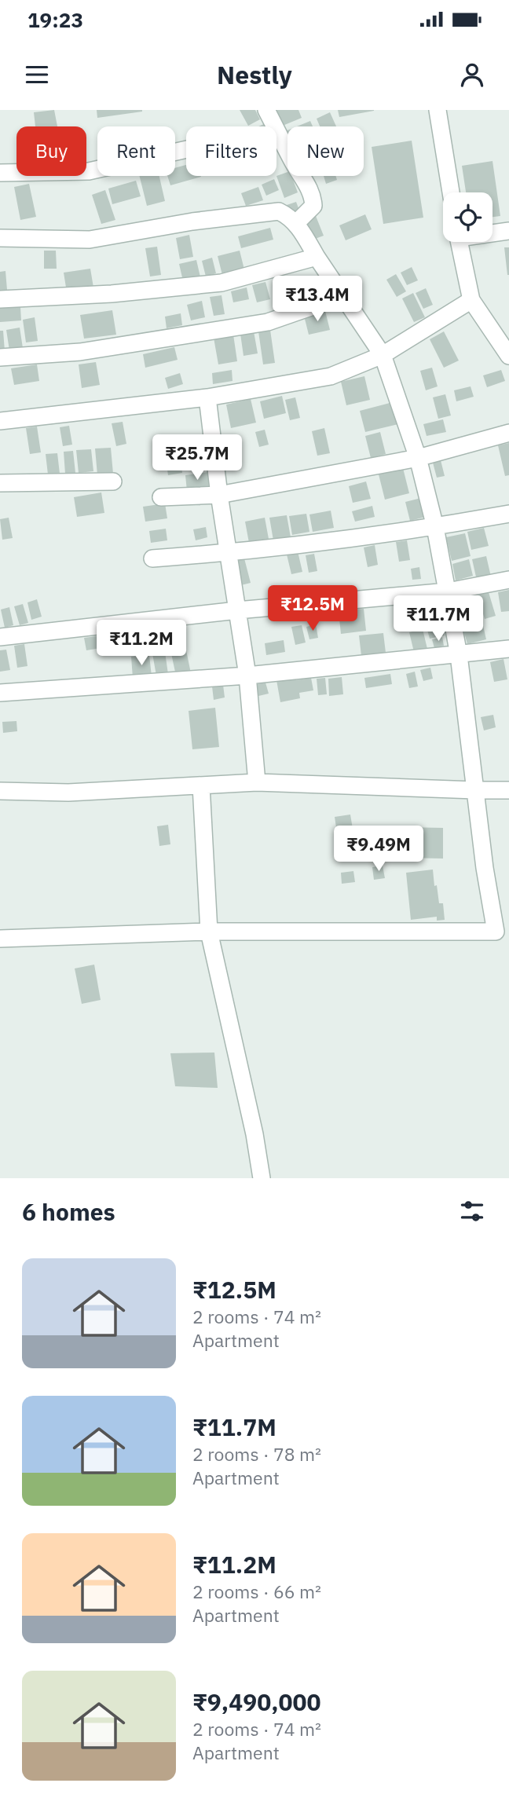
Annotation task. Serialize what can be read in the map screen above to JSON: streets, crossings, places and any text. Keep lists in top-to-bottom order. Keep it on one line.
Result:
{"page":{"status":"19:23","header":"Nestly","chip":["Buy","Rent","Filters","New"],"price":["₹13.4M","₹25.7M","₹12.5M","₹11.7M","₹11.2M","₹9.49M"],"heading":"6 homes","list":[{"name":"₹12.5M","note":"2 rooms · 74 m² · Apartment"},{"name":"₹11.7M","note":"2 rooms · 78 m² · Apartment"},{"name":"₹11.2M","note":"2 rooms · 66 m² · Apartment"},{"name":"₹9,490,000","note":"2 rooms · 74 m² · Apartment"}]}}
